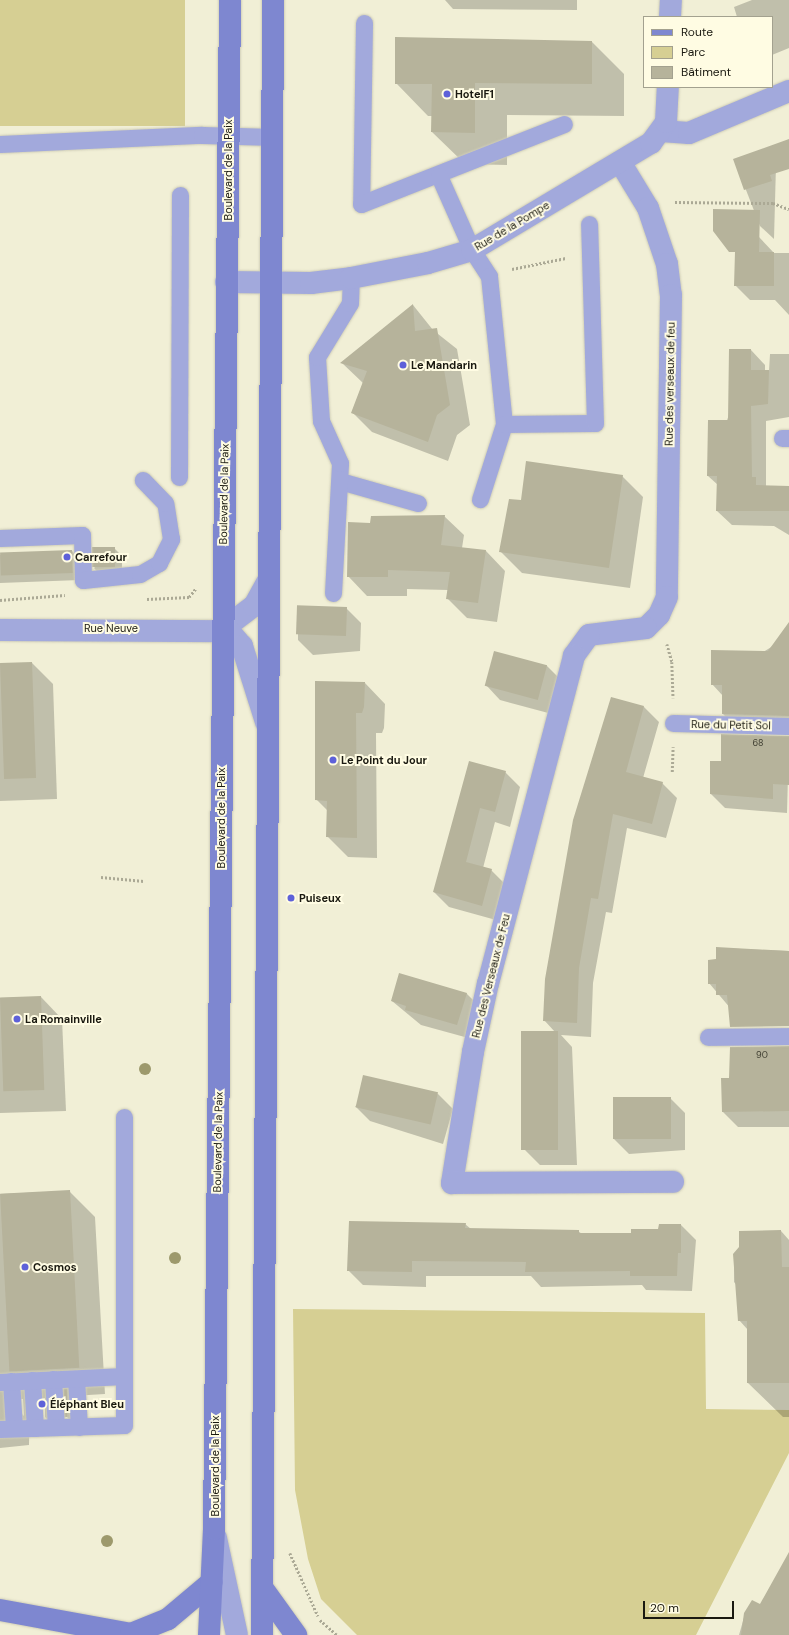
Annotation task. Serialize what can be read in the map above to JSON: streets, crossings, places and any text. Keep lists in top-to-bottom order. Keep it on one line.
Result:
{"streets":{"main road":["Boulevard de la Paix"],"street":["Rue de la Pompe","Rue des verseaux de feu","Rue Neuve","Rue des Verseaux de Feu"],"lane":["Rue du Petit Sol"]},"crossings":[["Boulevard de la Paix","Rue de la Pompe"],["Boulevard de la Paix","Rue Neuve"],["Rue de la Pompe","Rue des verseaux de feu"],["Rue des verseaux de feu","Rue des Verseaux de Feu"]],"places":["HotelF1","Le Mandarin","Carrefour","Le Point du Jour","Puiseux","La Romainville","Cosmos","Éléphant Bleu"],"house_numbers":["68","90"],"legend":["Route","Parc","Bâtiment"],"scale_bar":"20 m"}
